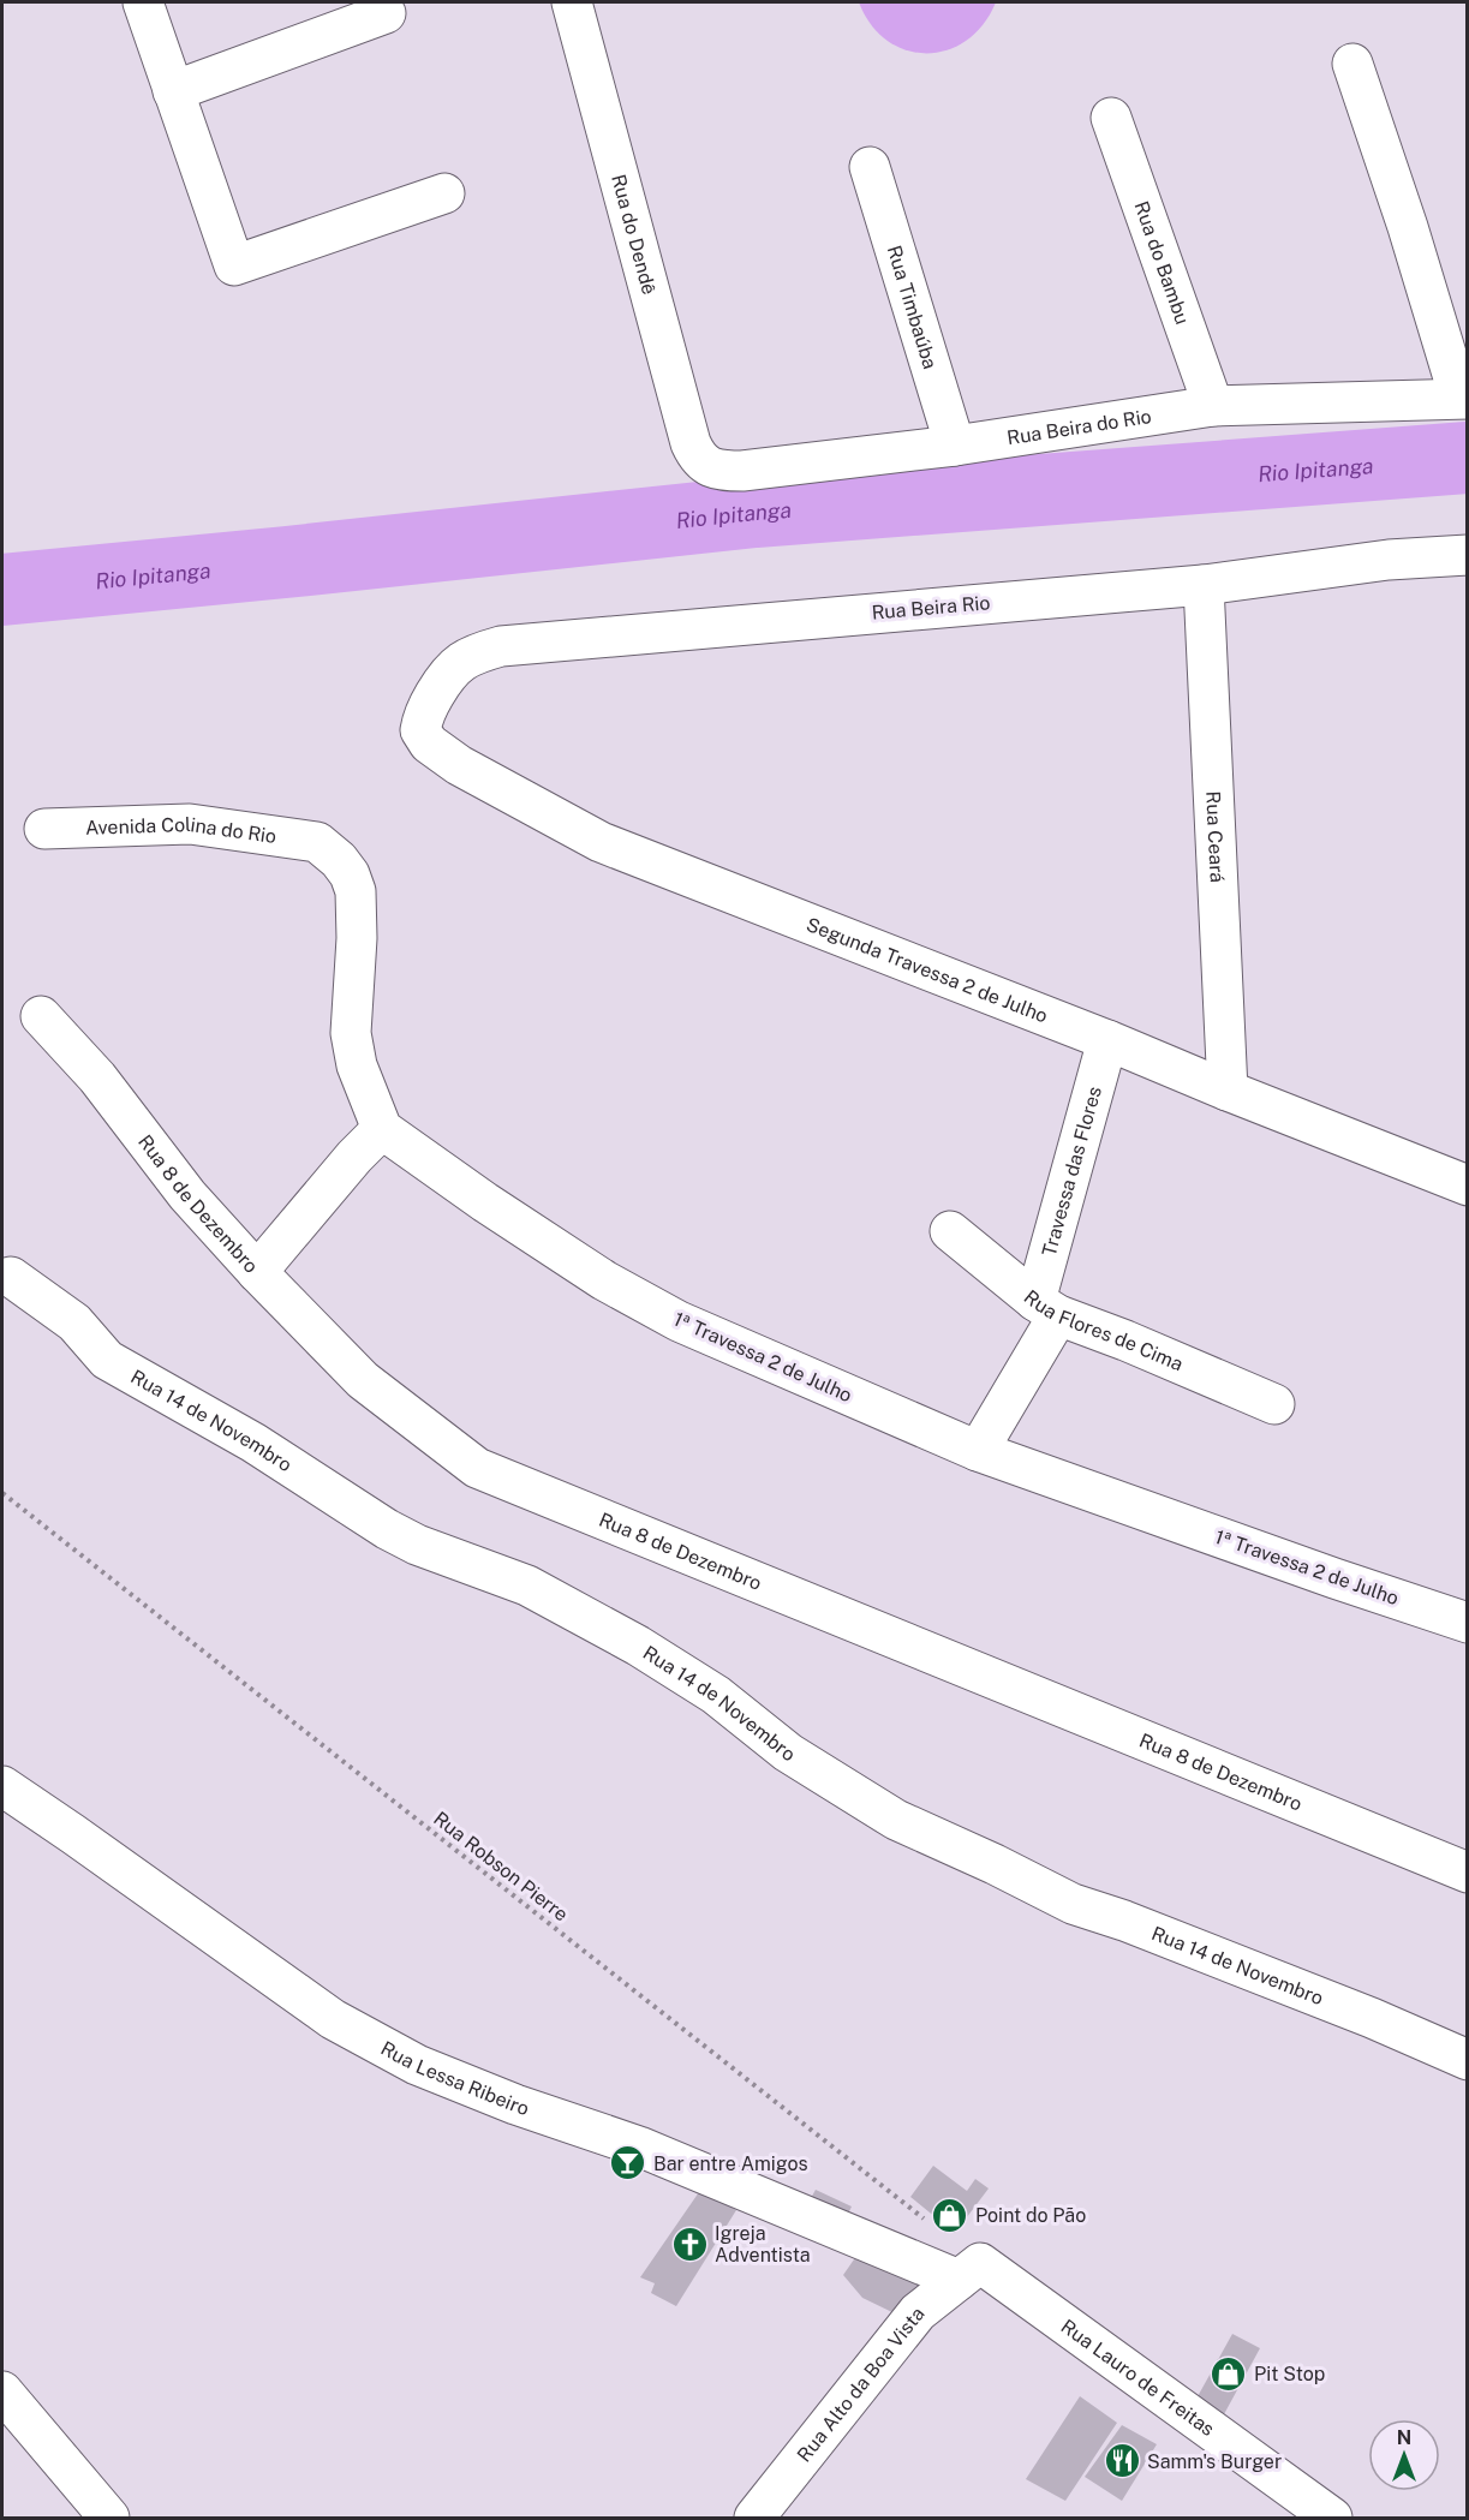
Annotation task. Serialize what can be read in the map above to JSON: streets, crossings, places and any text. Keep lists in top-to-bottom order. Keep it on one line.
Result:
{"streets":{"street":["Rua do Dendê","Rua do Bambu","Rua Timbaúba","Rua Beira do Rio","Rua Beira Rio","Avenida Colina do Rio","Rua Ceará","Segunda Travessa 2 de Julho","Travessa das Flores","Rua 8 de Dezembro","Rua Flores de Cima","1ª Travessa 2 de Julho","Rua 14 de Novembro","Rua Lessa Ribeiro","Rua Lauro de Freitas","Rua Alto da Boa Vista"],"path":["Rua Robson Pierre"]},"crossings":[["Rua do Dendê","Rua Beira do Rio"],["Rua do Bambu","Rua Beira do Rio"],["Rua Timbaúba","Rua Beira do Rio"],["Rua Beira Rio","Rua Ceará"],["Rua Beira Rio","Segunda Travessa 2 de Julho"],["Avenida Colina do Rio","1ª Travessa 2 de Julho"],["Rua Ceará","Segunda Travessa 2 de Julho"],["Segunda Travessa 2 de Julho","Travessa das Flores"],["Travessa das Flores","Rua Flores de Cima"],["Travessa das Flores","1ª Travessa 2 de Julho"],["Rua Lessa Ribeiro","Rua Lauro de Freitas"],["Rua Lessa Ribeiro","Rua Alto da Boa Vista"],["Rua Lauro de Freitas","Rua Alto da Boa Vista"]],"water":["Rio Ipitanga"],"places":{"bar":["Bar entre Amigos"],"shop":["Point do Pão","Pit Stop"],"church":["Igreja Adventista"],"restaurant":["Samm's Burger"]},"north":"top"}
